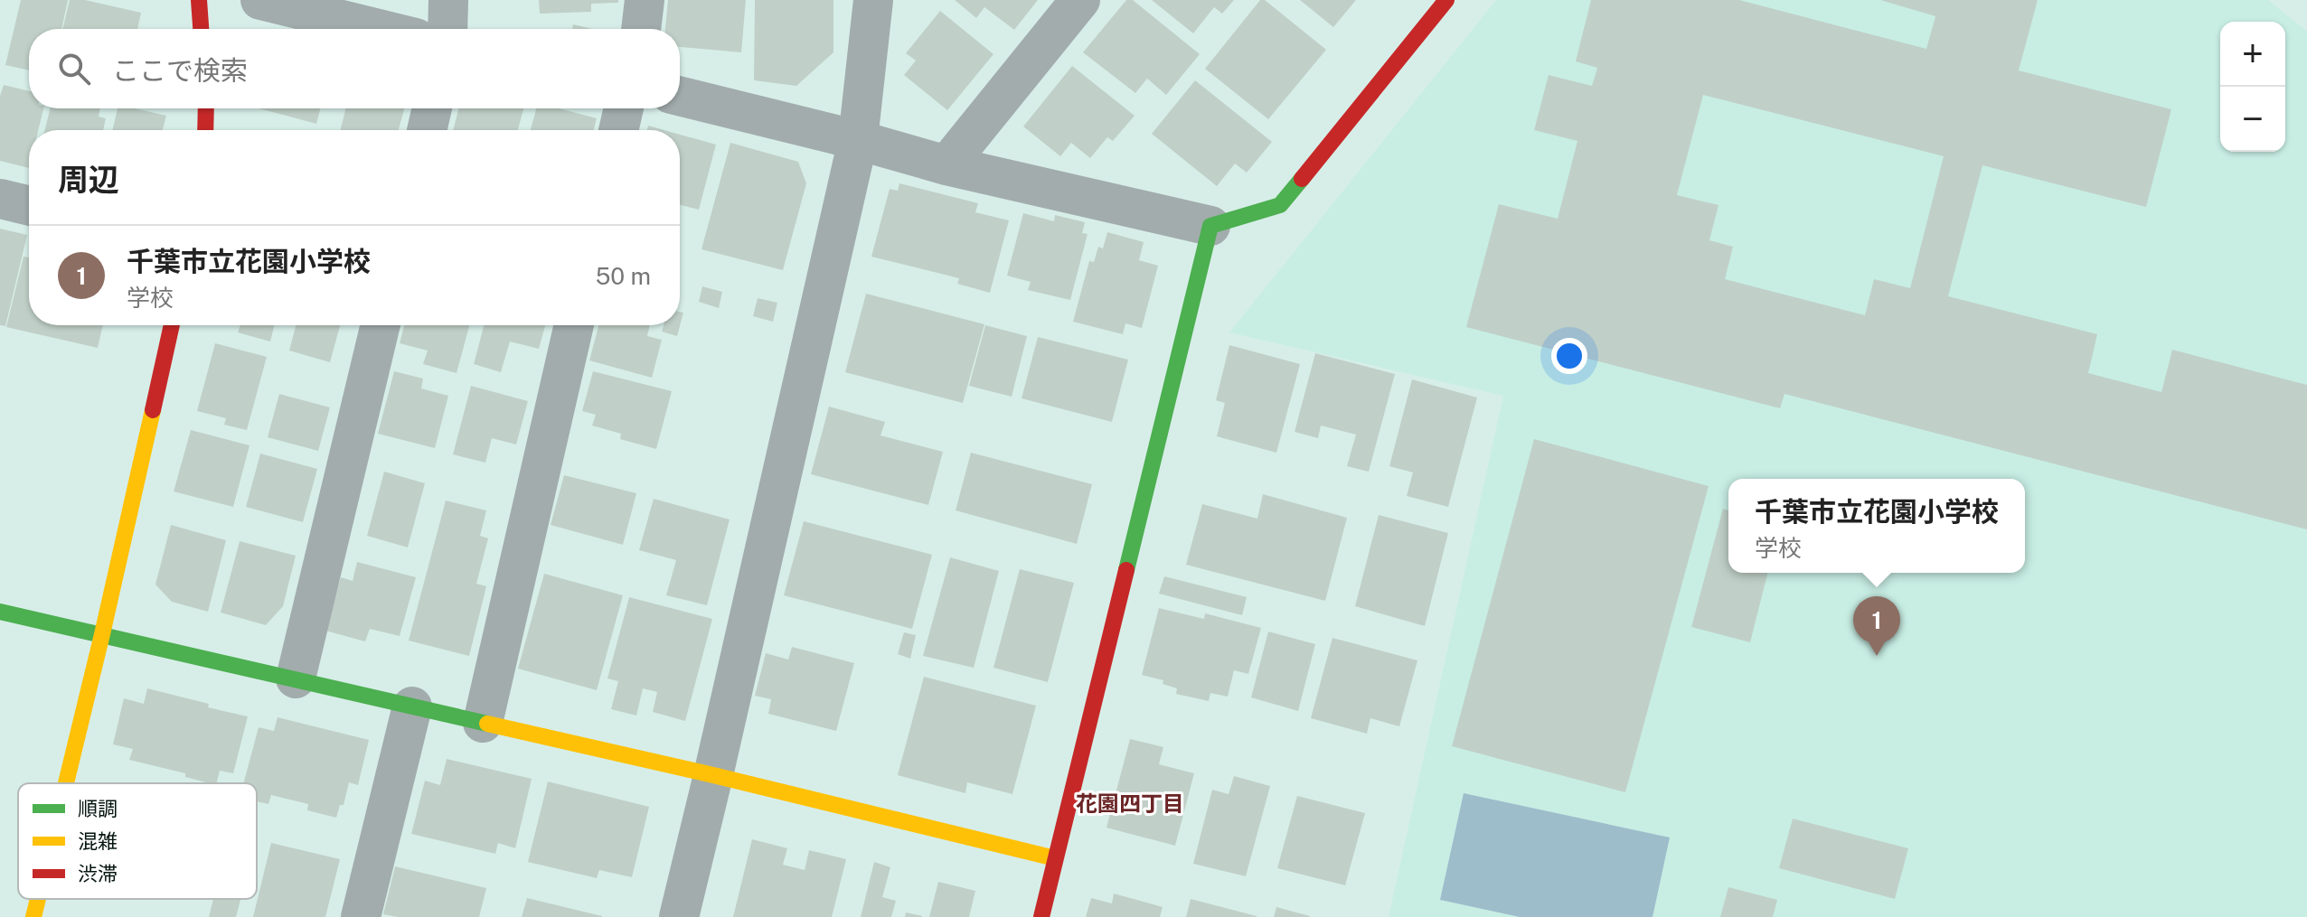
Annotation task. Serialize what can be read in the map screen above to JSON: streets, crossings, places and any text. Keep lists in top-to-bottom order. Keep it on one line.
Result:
{"districts":["花園四丁目"],"legend":["順調","混雑","渋滞"],"page":{"map_buttons":["+","−"],"search":"ここで検索","heading":"周辺","list":[{"mark":"1","name":"千葉市立花園小学校","note":"学校","value":"50 m"}],"popup":["千葉市立花園小学校","学校"],"pins":"1"}}
